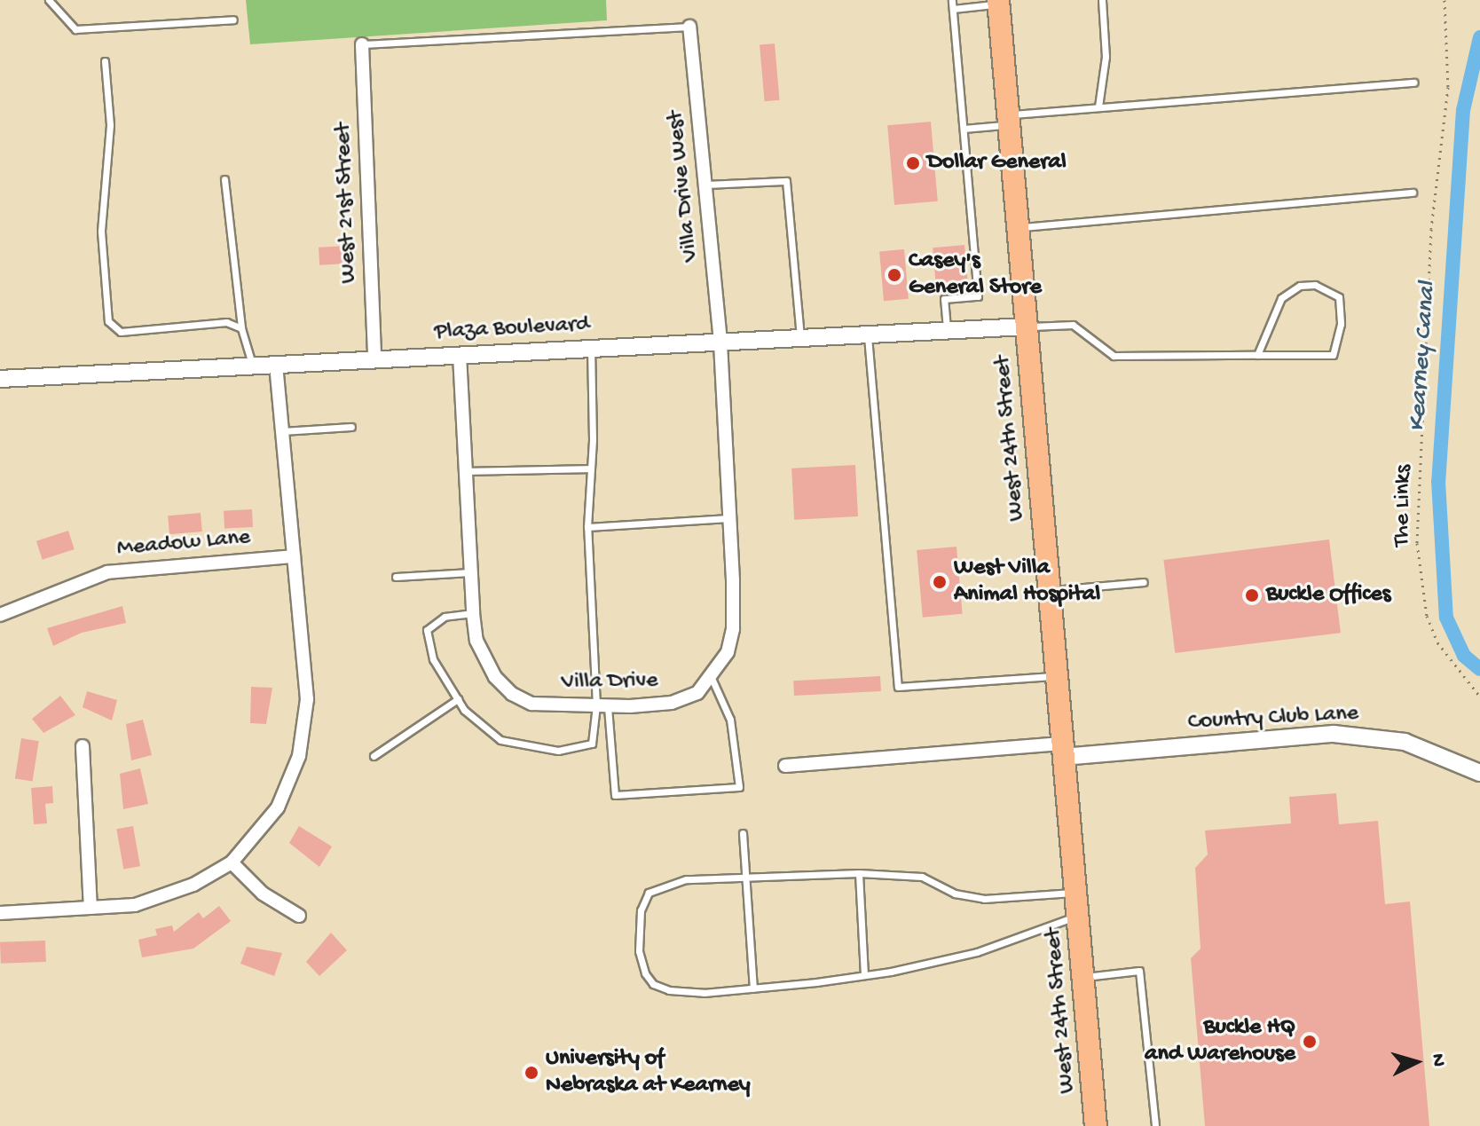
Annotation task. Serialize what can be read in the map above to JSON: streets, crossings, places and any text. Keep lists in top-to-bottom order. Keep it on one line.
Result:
{"streets":{"main road":["West 24th Street"],"street":["Villa Drive West","West 21st Street","Plaza Boulevard","Meadow Lane","Villa Drive","Country Club Lane"],"path":["The Links"]},"crossings":[["Villa Drive West","Plaza Boulevard"],["Villa Drive West","Villa Drive"],["West 21st Street","Plaza Boulevard"],["Plaza Boulevard","West 24th Street"],["Plaza Boulevard","Villa Drive"],["West 24th Street","Country Club Lane"]],"water":["Kearney Canal"],"places":["Dollar General","Casey's General Store","West Villa Animal Hospital","Buckle Offices","Buckle HQ and Warehouse","University of Nebraska at Kearney"],"north":"right"}
